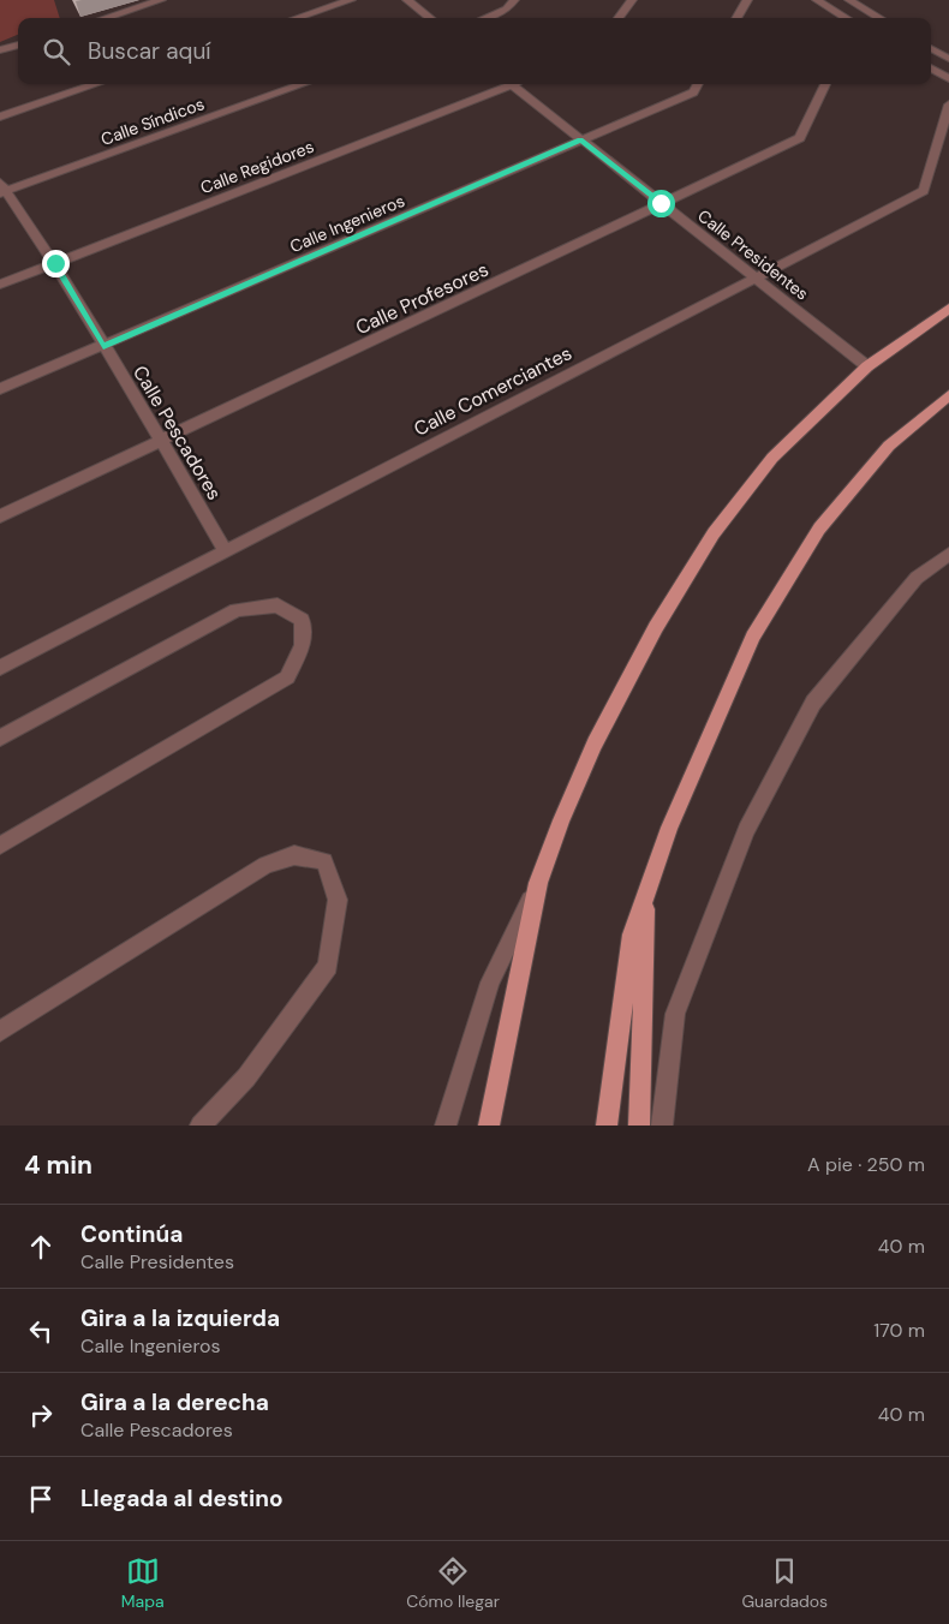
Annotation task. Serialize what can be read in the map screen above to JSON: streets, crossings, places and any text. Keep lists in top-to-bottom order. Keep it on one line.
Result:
{"streets":{"street":["Calle Síndicos","Calle Regidores","Calle Ingenieros","Calle Presidentes","Calle Profesores","Calle Comerciantes","Calle Pescadores"]},"crossings":[["Calle Síndicos","Calle Pescadores"],["Calle Regidores","Calle Pescadores"],["Calle Ingenieros","Calle Presidentes"],["Calle Ingenieros","Calle Pescadores"],["Calle Presidentes","Calle Profesores"],["Calle Presidentes","Calle Comerciantes"],["Calle Profesores","Calle Pescadores"],["Calle Comerciantes","Calle Pescadores"]],"page":{"search":"Buscar aquí","heading":["4 min","A pie · 250 m"],"list":[["Continúa","Calle Presidentes","40 m"],["Gira a la izquierda","Calle Ingenieros","170 m"],["Gira a la derecha","Calle Pescadores","40 m"],"Llegada al destino"],"nav":["Mapa","Cómo llegar","Guardados"]}}
